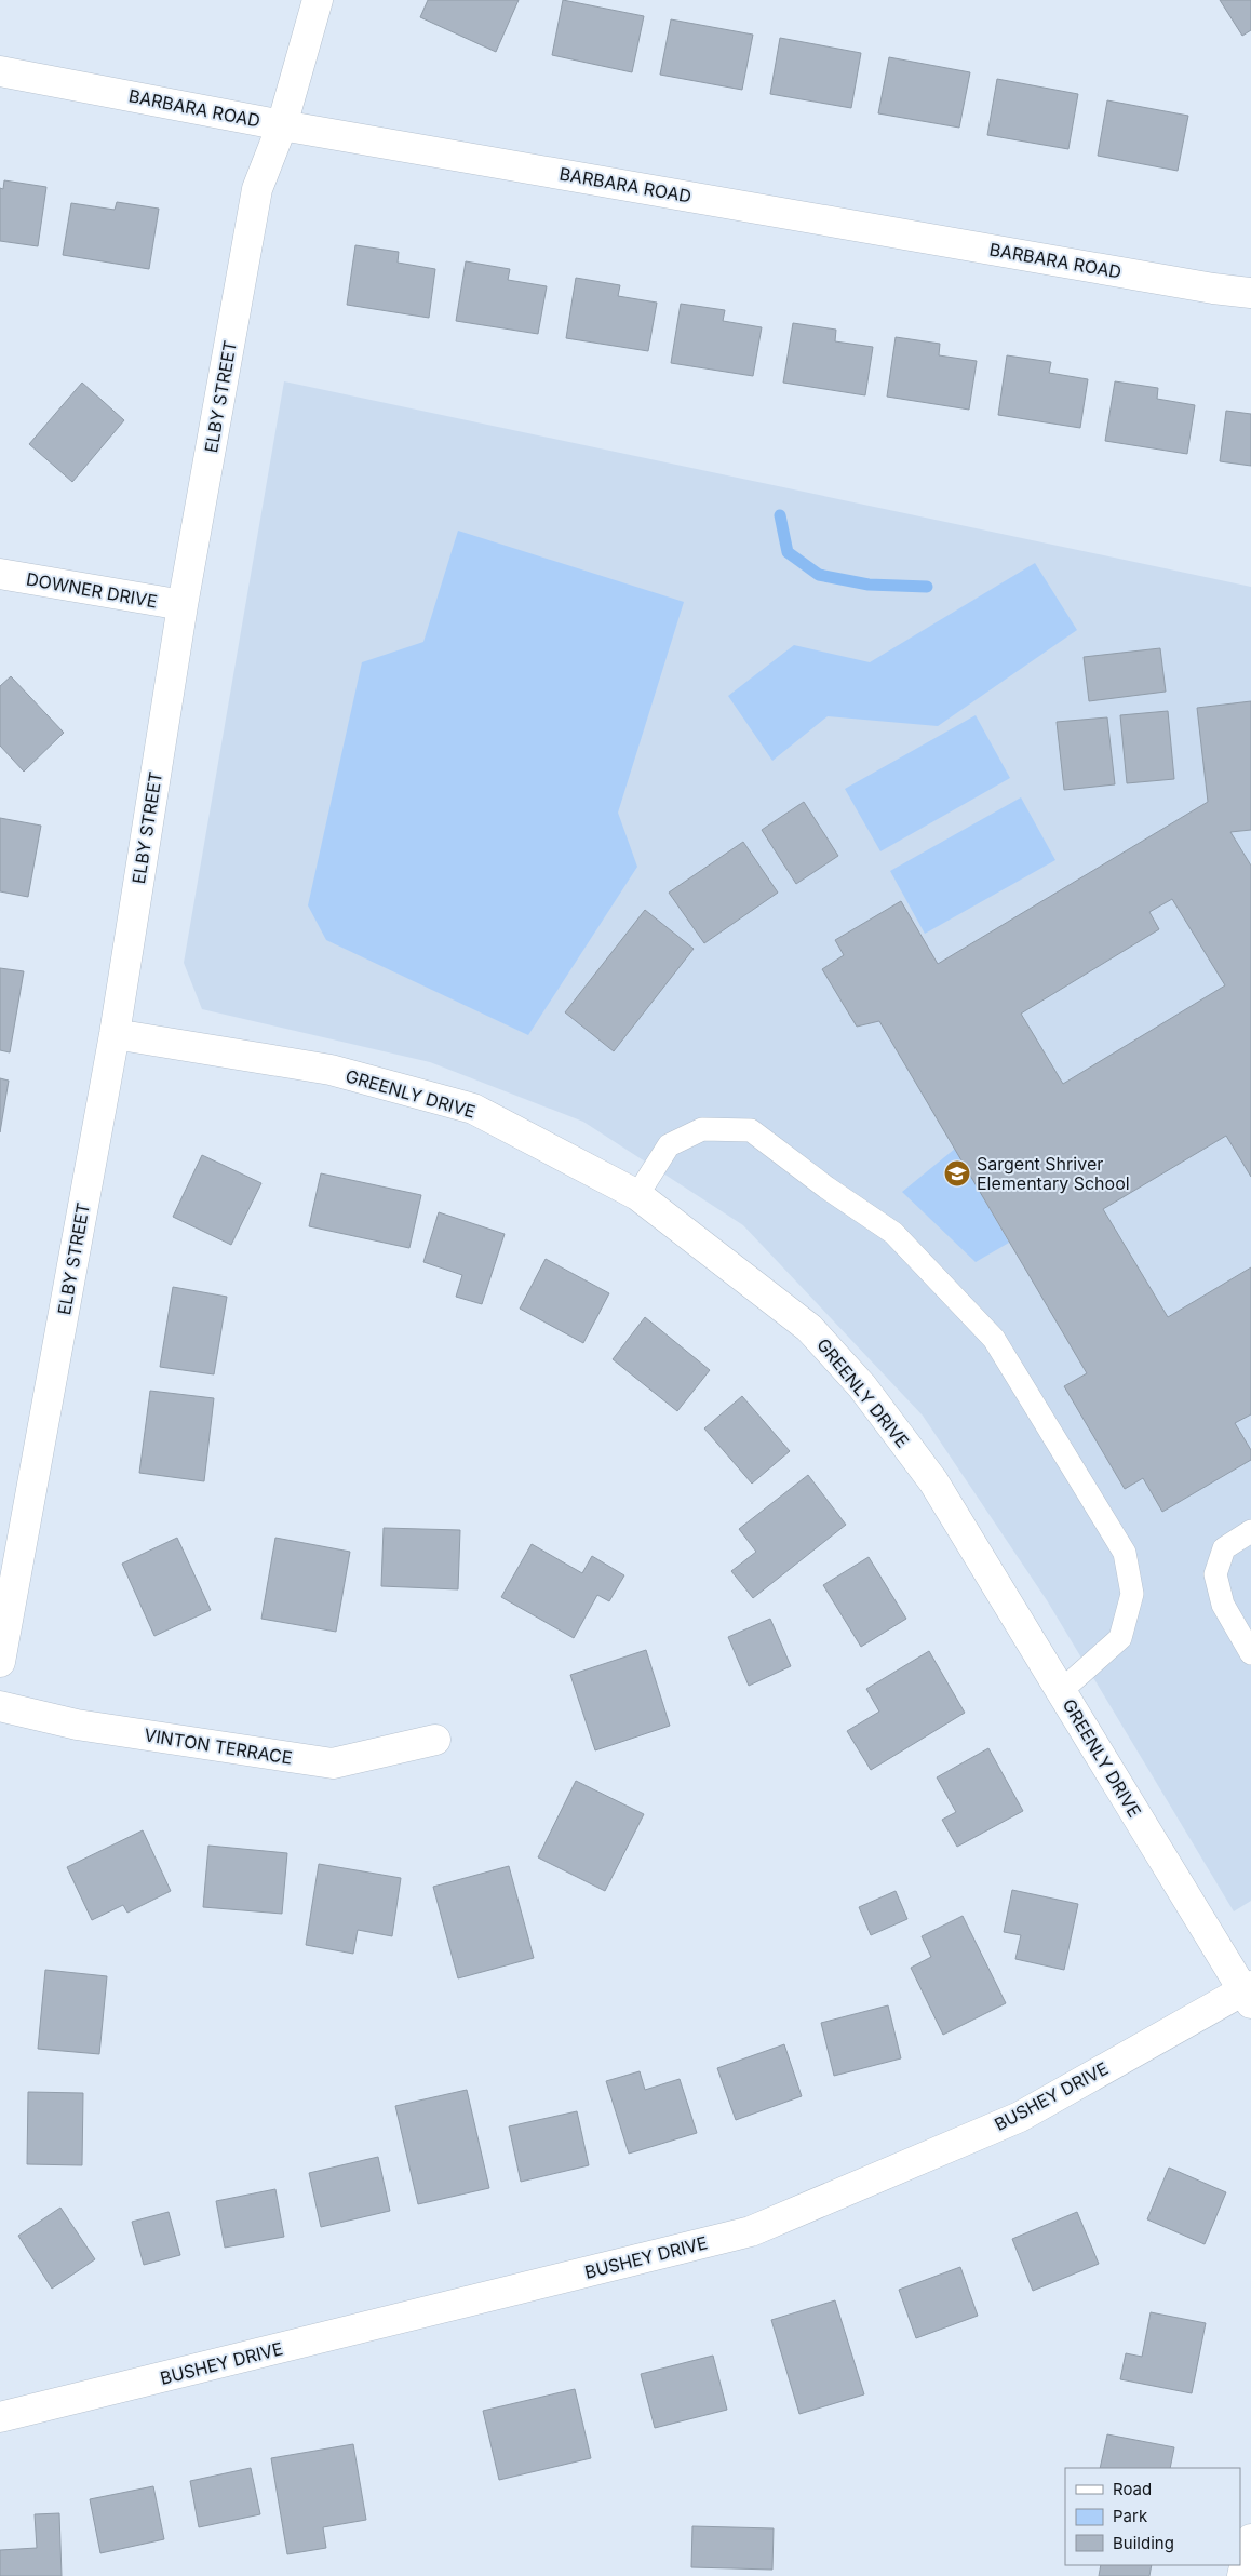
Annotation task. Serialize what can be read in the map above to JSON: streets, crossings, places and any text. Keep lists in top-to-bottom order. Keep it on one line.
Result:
{"streets":{"street":["BARBARA ROAD","ELBY STREET","DOWNER DRIVE","GREENLY DRIVE","VINTON TERRACE","BUSHEY DRIVE"]},"crossings":[["BARBARA ROAD","ELBY STREET"],["ELBY STREET","DOWNER DRIVE"],["ELBY STREET","GREENLY DRIVE"],["GREENLY DRIVE","BUSHEY DRIVE"]],"places":{"school or university":["Sargent Shriver Elementary School"]},"legend":["Road","Park","Building"]}
